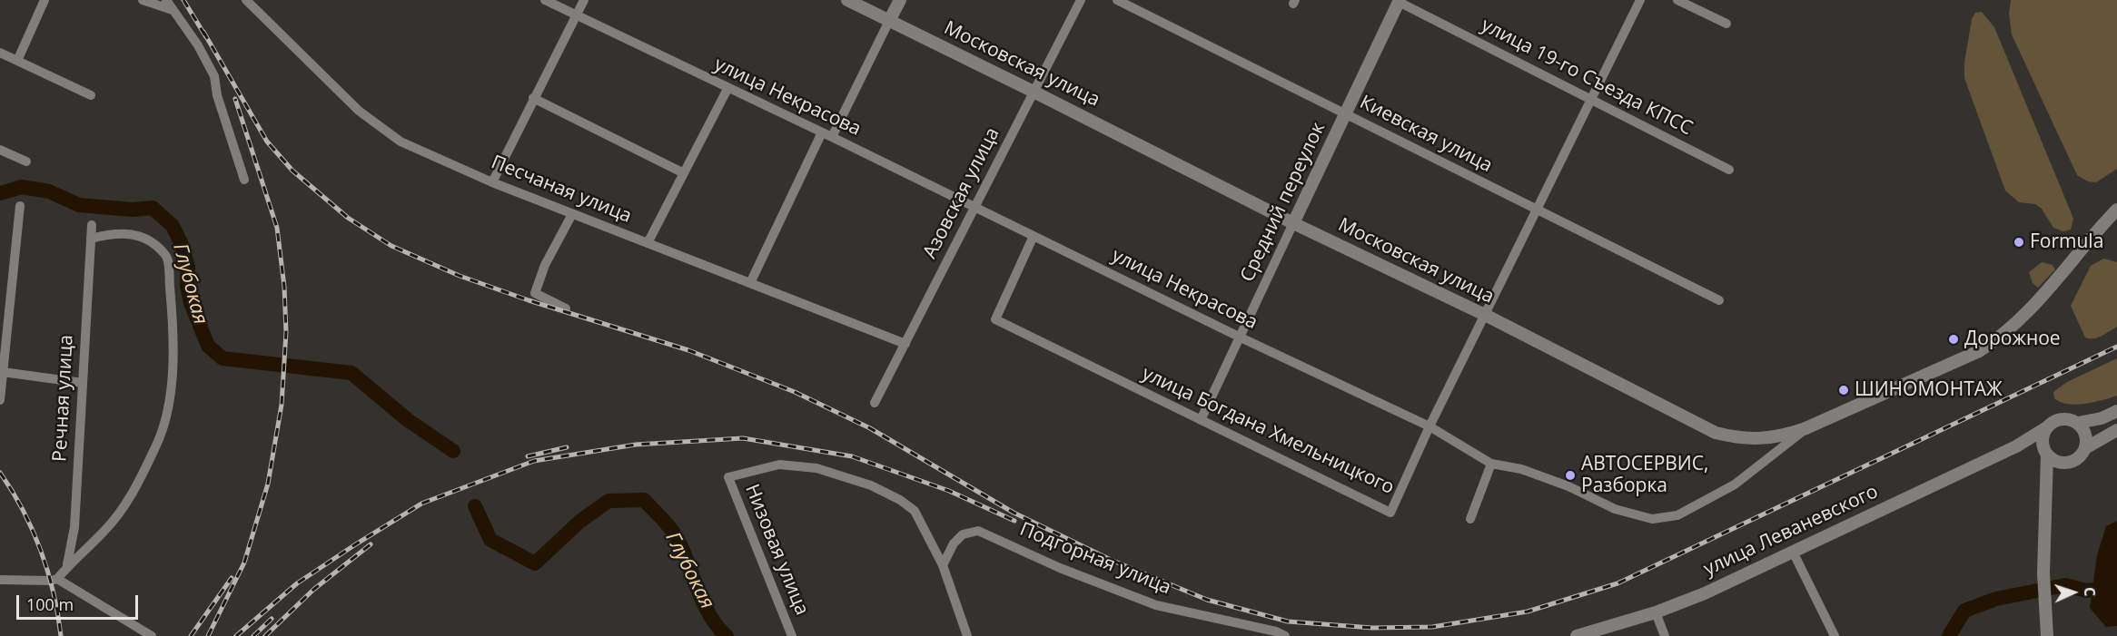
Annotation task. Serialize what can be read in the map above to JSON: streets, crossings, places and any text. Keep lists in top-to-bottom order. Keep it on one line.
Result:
{"streets":{"main road":["Московская улица","Средний переулок","улица Леваневского"],"street":["улица 19-го Съезда КПСС","улица Некрасова","Киевская улица","Песчаная улица","Азовская улица","Речная улица","улица Богдана Хмельницкого","Низовая улица","Подгорная улица"]},"crossings":[["Московская улица","улица Некрасова"],["Московская улица","Азовская улица"],["Московская улица","Средний переулок"],["Московская улица","улица Богдана Хмельницкого"],["улица 19-го Съезда КПСС","Средний переулок"],["улица 19-го Съезда КПСС","улица Богдана Хмельницкого"],["улица Некрасова","Азовская улица"],["улица Некрасова","Средний переулок"],["улица Некрасова","улица Богдана Хмельницкого"],["Киевская улица","Средний переулок"],["Киевская улица","улица Богдана Хмельницкого"],["Песчаная улица","Азовская улица"],["Средний переулок","улица Богдана Хмельницкого"],["Низовая улица","Подгорная улица"]],"water":["Глубокая"],"places":["Formula","Дорожное","ШИНОМОНТАЖ","АВТОСЕРВИС, Разборка"],"scale_bar":"100 m","north":"right"}
